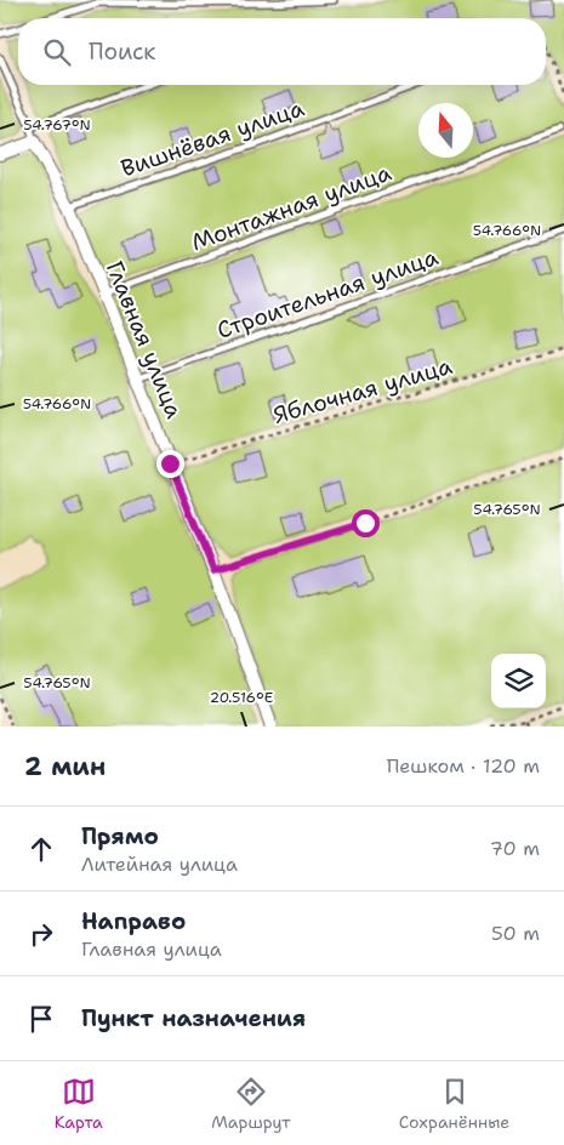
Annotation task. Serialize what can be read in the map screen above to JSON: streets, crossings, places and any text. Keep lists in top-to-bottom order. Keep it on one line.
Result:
{"streets":{"street":["Главная улица"],"lane":["Вишнёвая улица","Монтажная улица","Строительная улица"],"path":["Яблочная улица"]},"crossings":[["Вишнёвая улица","Главная улица"],["Монтажная улица","Главная улица"],["Строительная улица","Главная улица"],["Главная улица","Яблочная улица"]],"north":"top","page":{"search":"Поиск","heading":["2 мин","Пешком · 120 m"],"list":[["Прямо","Литейная улица","70 m"],["Направо","Главная улица","50 m"],"Пункт назначения"],"nav":["Карта","Маршрут","Сохранённые"]},"coordinates":["54.767°N","54.766°N","54.765°N","20.516°E"]}
